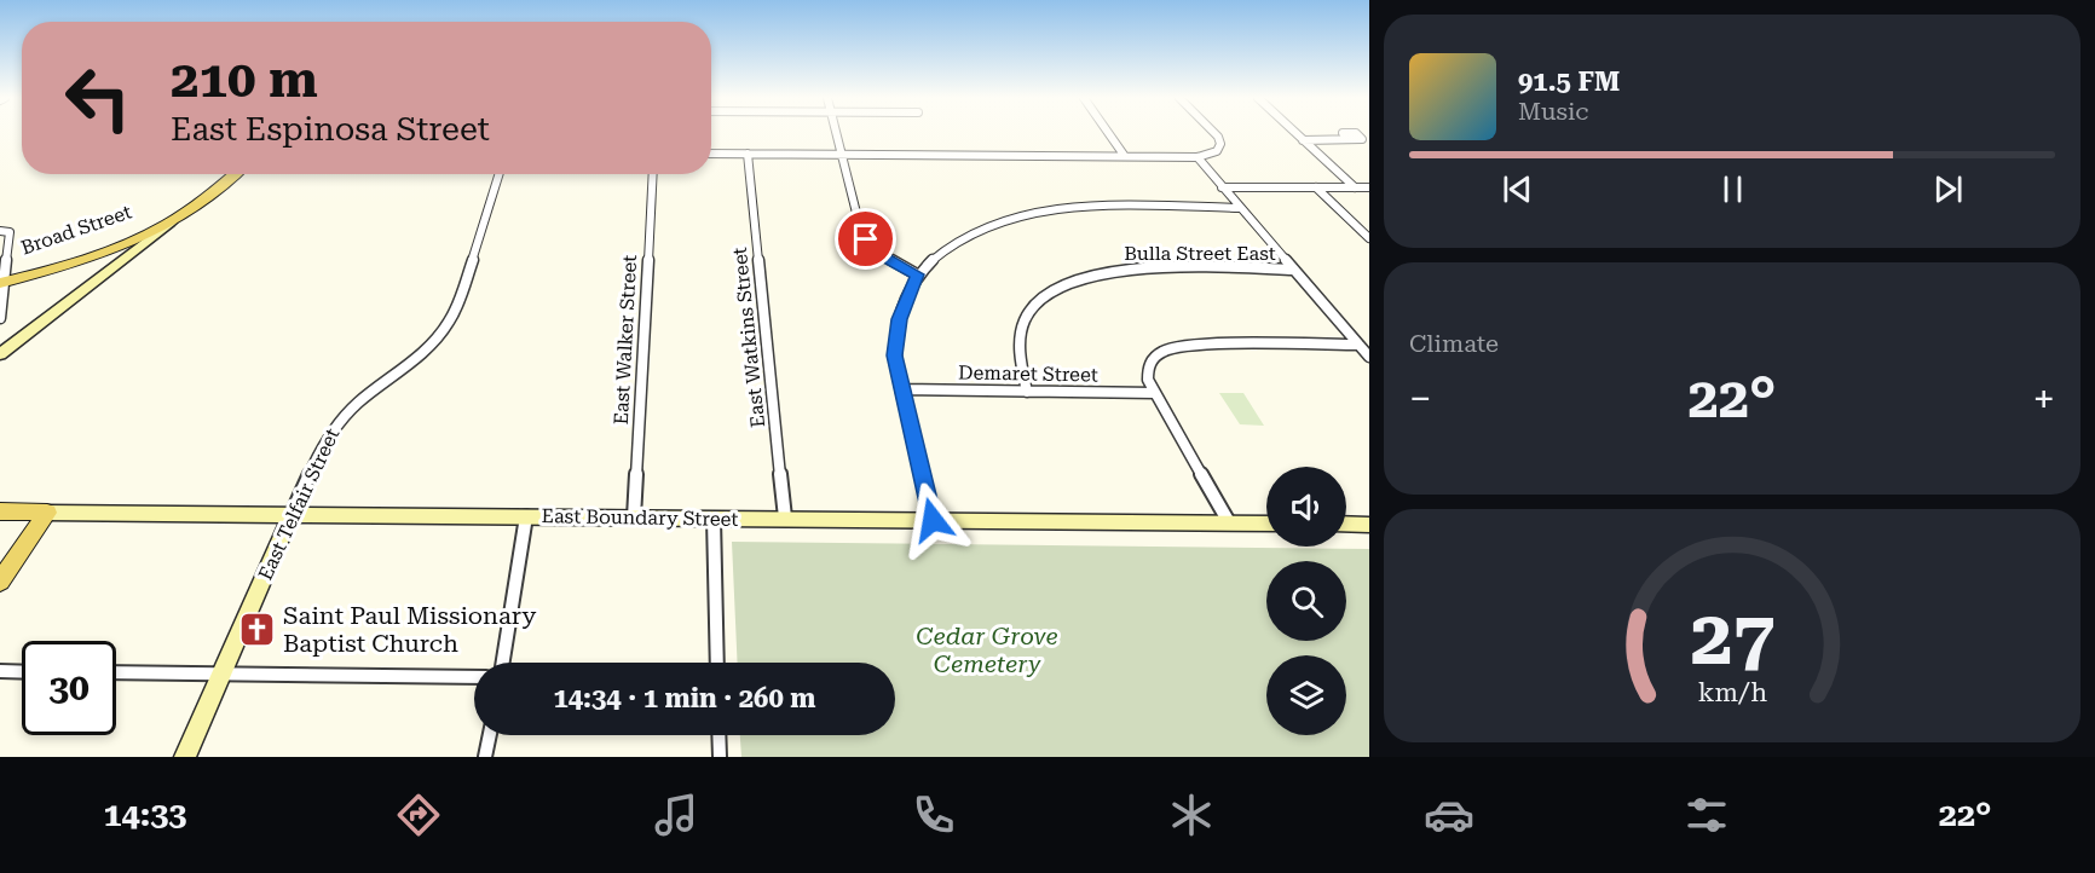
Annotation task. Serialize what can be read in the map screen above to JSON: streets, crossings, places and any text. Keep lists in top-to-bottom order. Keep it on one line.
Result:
{"streets":{"main road":["Broad Street","East Telfair Street","East Boundary Street"],"street":["Bulla Street East","East Watkins Street","East Walker Street","Demaret Street"]},"crossings":[["Bulla Street East","Demaret Street"],["East Watkins Street","East Boundary Street"],["East Walker Street","East Boundary Street"],["East Telfair Street","East Boundary Street"]],"parks":["Cedar Grove Cemetery"],"places":{"church":["Saint Paul Missionary Baptist Church"]},"page":{"turn":["210 m","East Espinosa Street"],"song":["91.5 FM","Music"],"tile":"Climate","heat":["−","22°","+"],"limit":"30","trip":"14:34 · 1 min · 260 m","tabs":["14:33","22°"],"gauge":["27","km/h"]}}
